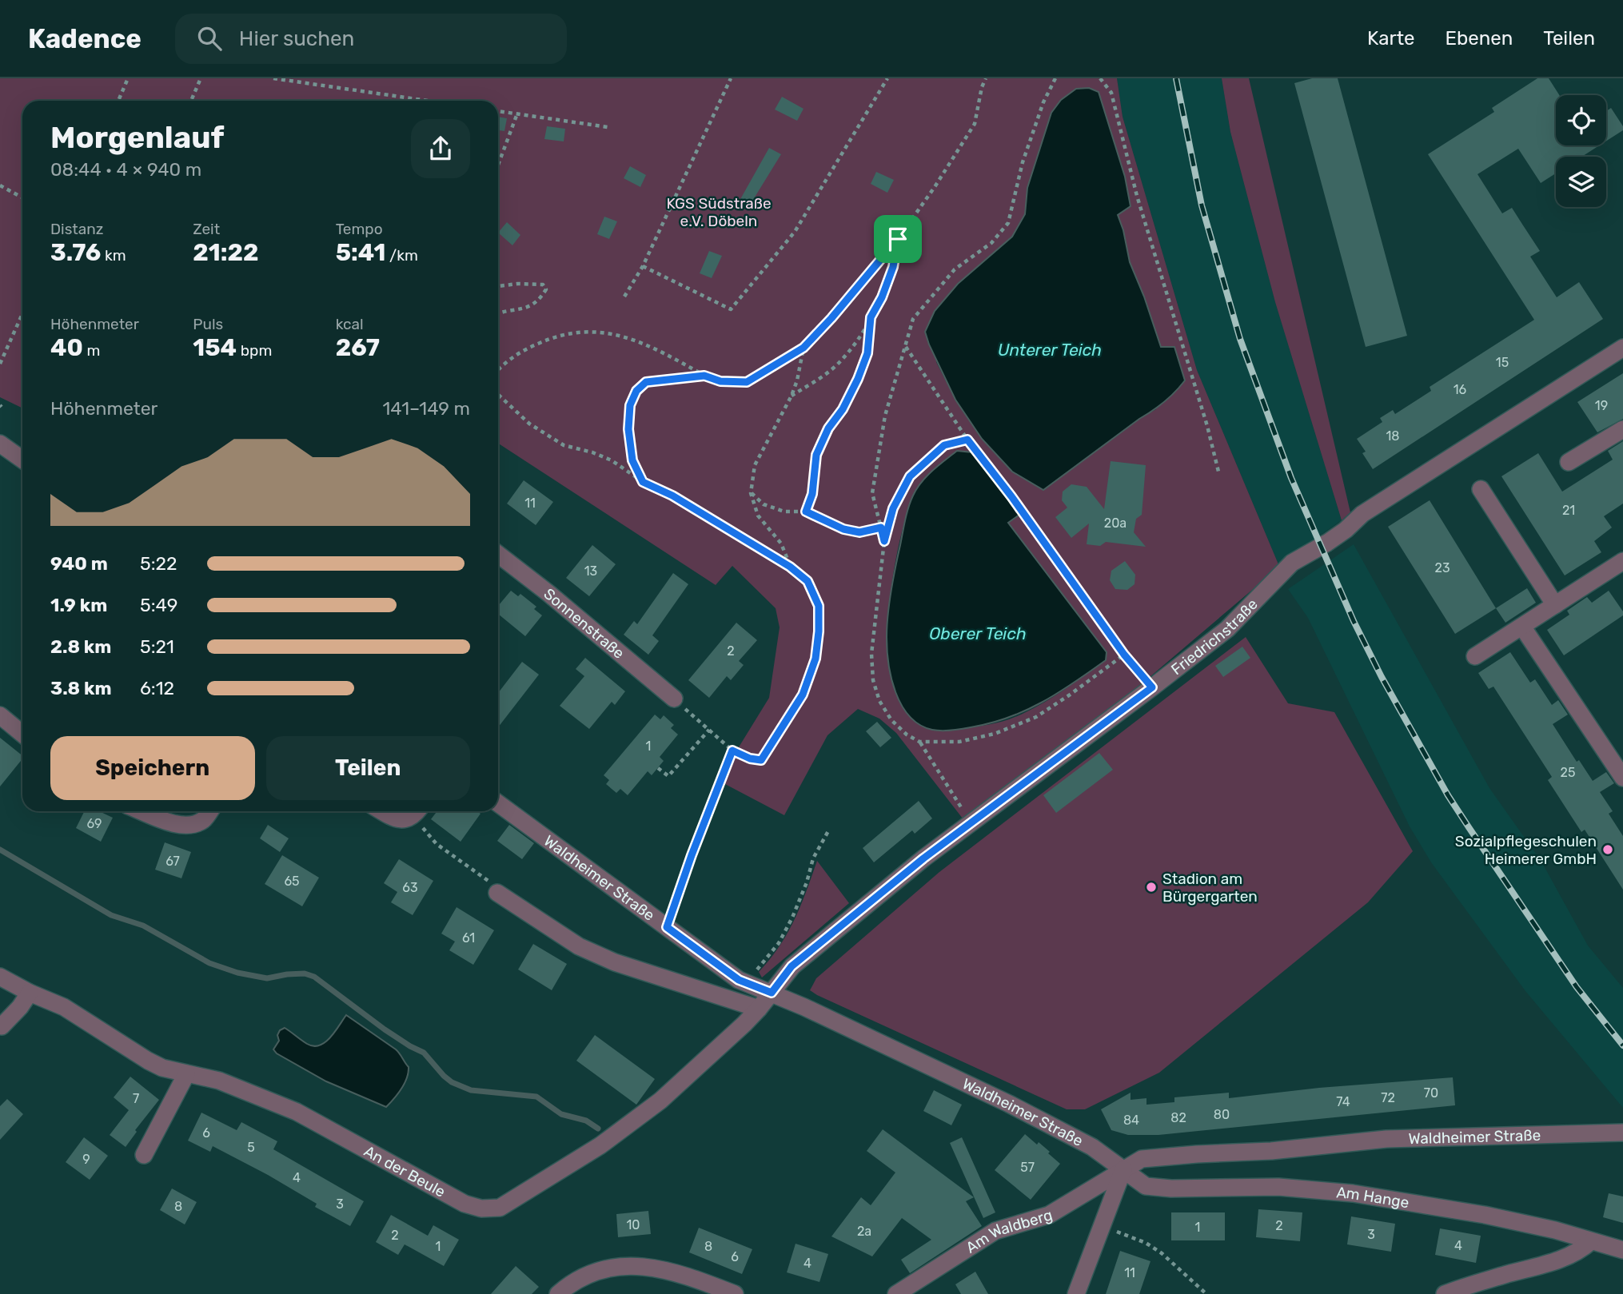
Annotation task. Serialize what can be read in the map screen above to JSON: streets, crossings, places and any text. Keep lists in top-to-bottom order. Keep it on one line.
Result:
{"streets":{"street":["Sonnenstraße","Friedrichstraße","Waldheimer Straße","An der Beule","Am Hange","Am Waldberg"]},"crossings":[["Friedrichstraße","Waldheimer Straße"],["Friedrichstraße","An der Beule"],["Waldheimer Straße","An der Beule"],["Waldheimer Straße","Am Hange"],["Waldheimer Straße","Am Waldberg"],["Am Hange","Am Waldberg"]],"water":["Unterer Teich","Oberer Teich"],"parks":["KGS Südstraße e.V. Döbeln"],"places":["Sozialpflegeschulen Heimerer GmbH","Stadion am Bürgergarten"],"house_numbers":["15","16","19","18","11","21","20a","23","13","2","1","25","69","67","65","63","61","70","72","7","74","80","82","84","6","5","9","57","4","3","8","10","2","1","2a","3","2","4","1","8","6","4","11"],"page":{"header":"Kadence","search":"Hier suchen","nav":["Karte","Ebenen","Teilen"],"heading":["Morgenlauf","08:44 · 4 × 940 m"],"stats":[["Distanz","3.76 km"],["Zeit","21:22"],["Tempo","5:41 /km"],["Höhenmeter","40 m"],["Puls","154 bpm"],["kcal","267"]],"chart":["Höhenmeter","141–149 m"],"list":[{"name":"940 m","note":"5:22"},{"name":"1.9 km","note":"5:49"},{"name":"2.8 km","note":"5:21"},{"name":"3.8 km","note":"6:12"}],"buttons":["Speichern","Teilen"]}}
